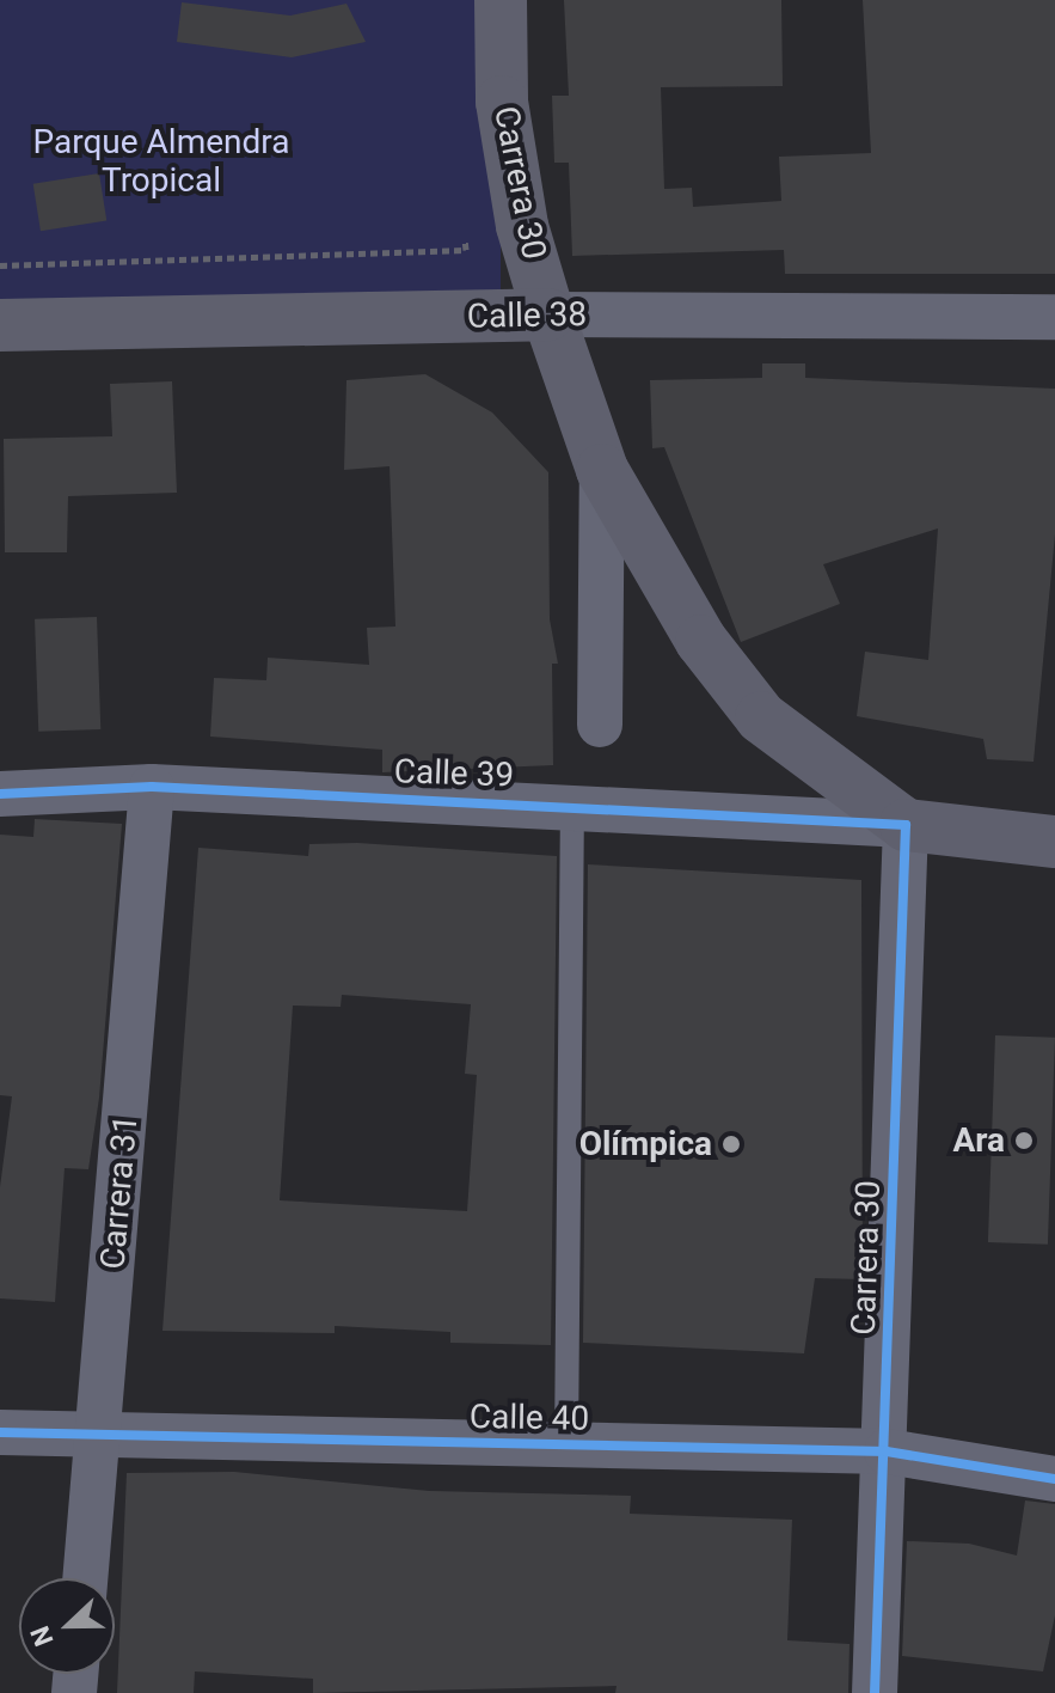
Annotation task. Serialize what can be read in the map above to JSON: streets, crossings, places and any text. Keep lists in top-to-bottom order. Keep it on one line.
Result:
{"streets":{"main road":["Carrera 30","Calle 38","Calle 39"],"street":["Carrera 31","Calle 40"]},"crossings":[["Carrera 30","Calle 38"],["Carrera 30","Calle 39"],["Carrera 30","Calle 40"],["Calle 39","Carrera 31"],["Carrera 31","Calle 40"]],"parks":["Parque Almendra Tropical"],"places":["Ara","Olímpica"],"north":"left"}
